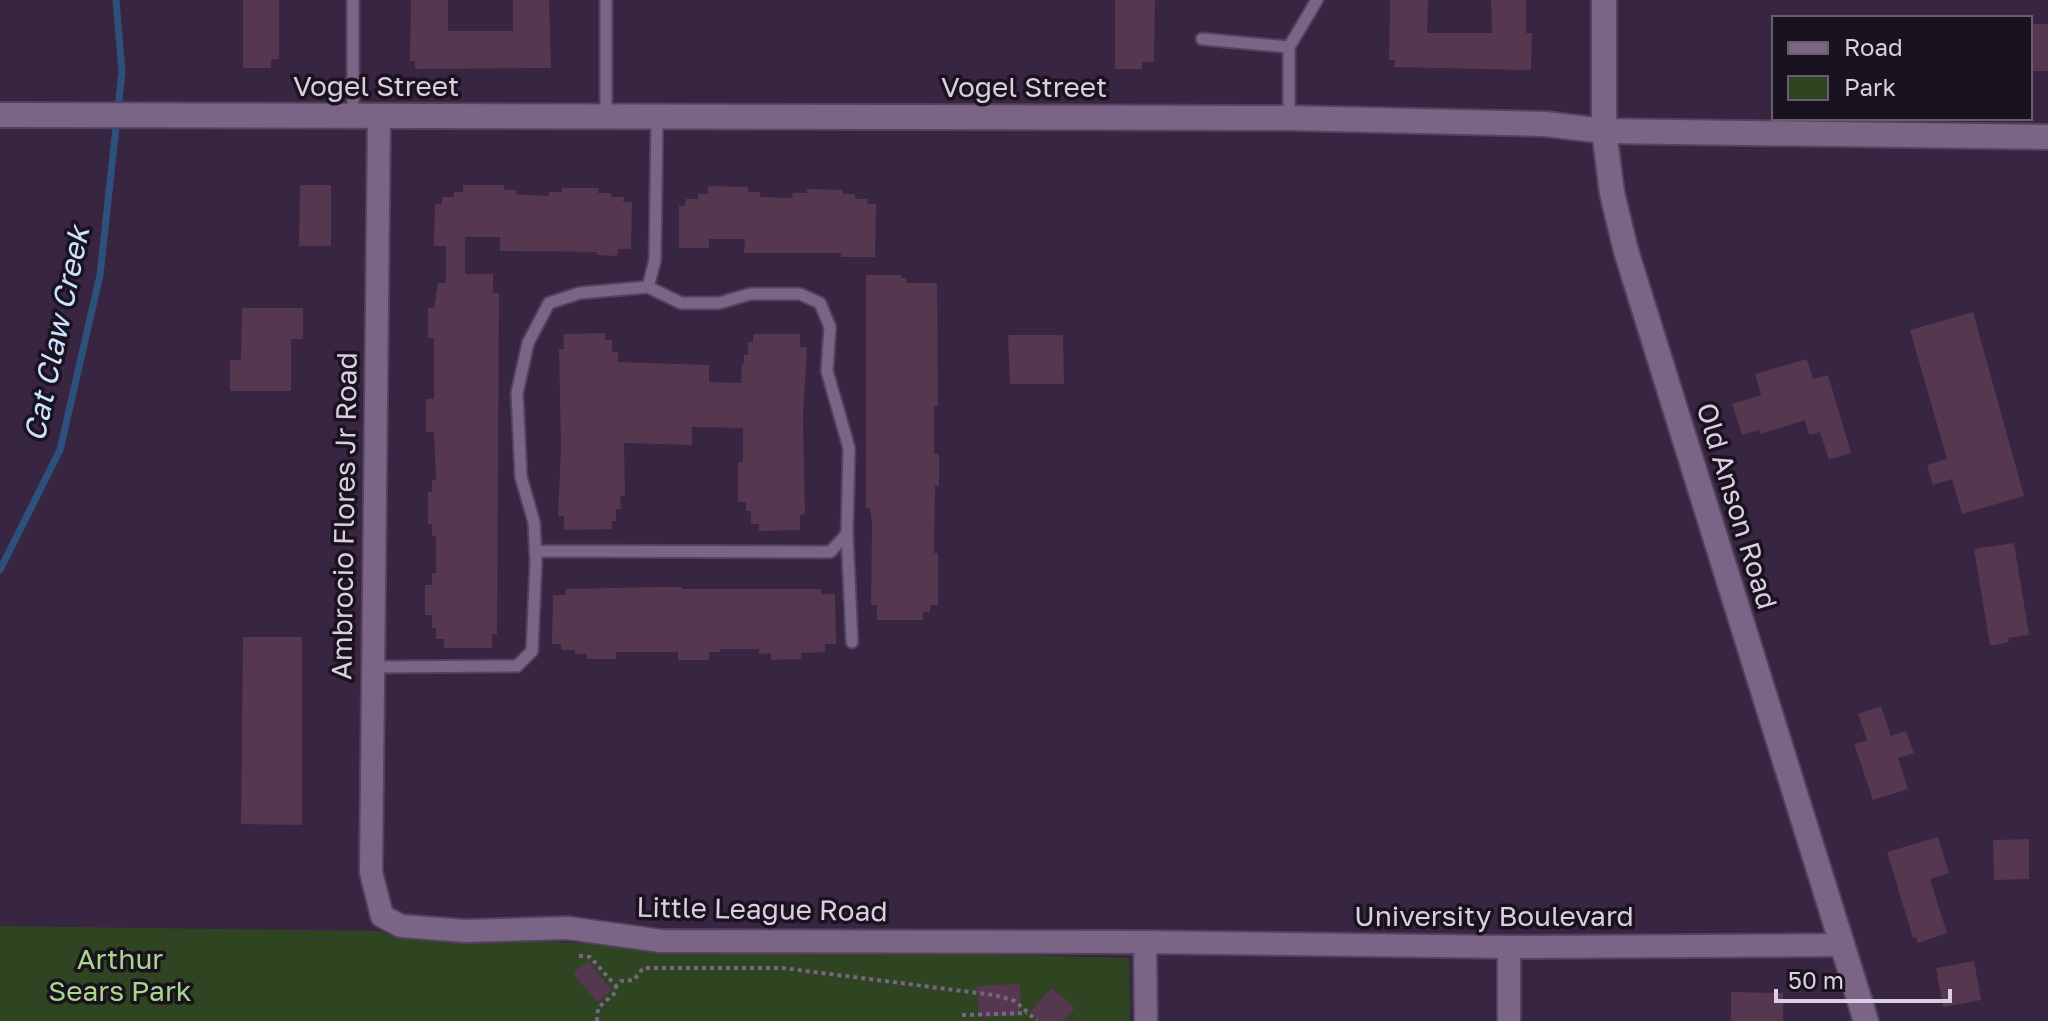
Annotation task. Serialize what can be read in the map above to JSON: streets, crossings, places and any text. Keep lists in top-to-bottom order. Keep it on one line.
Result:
{"streets":{"street":["Vogel Street","Old Anson Road","Ambrocio Flores Jr Road","Little League Road","University Boulevard"]},"crossings":[["Vogel Street","Old Anson Road"],["Vogel Street","Ambrocio Flores Jr Road"],["Old Anson Road","University Boulevard"],["Ambrocio Flores Jr Road","Little League Road"],["Little League Road","University Boulevard"]],"water":["Cat Claw Creek"],"parks":["Arthur Sears Park"],"legend":["Road","Park"],"scale_bar":"50 m"}
